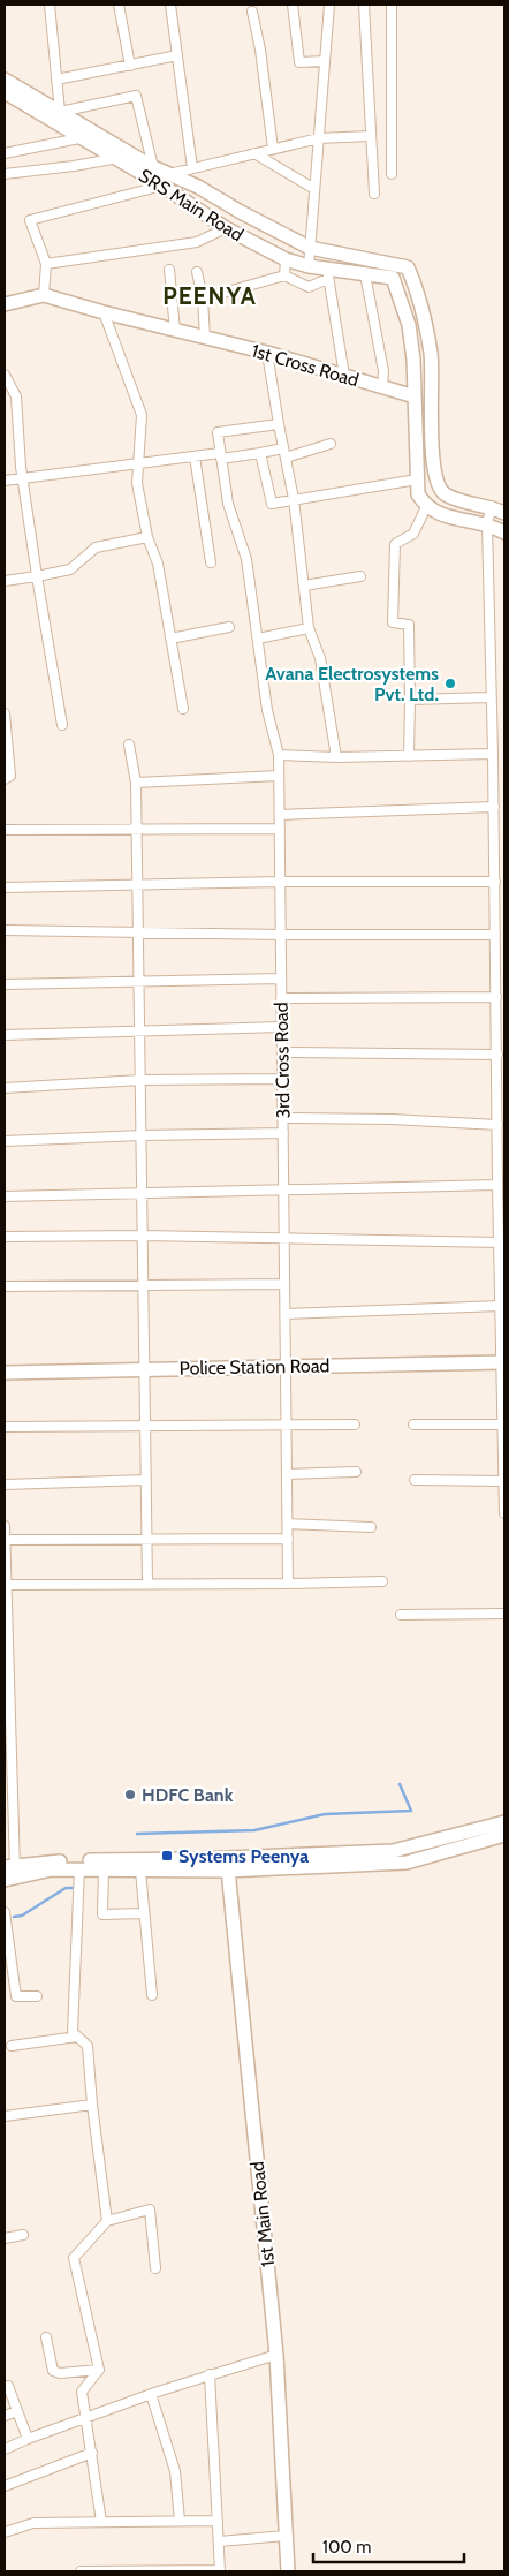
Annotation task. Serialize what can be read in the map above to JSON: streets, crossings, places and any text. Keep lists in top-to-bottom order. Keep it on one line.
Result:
{"streets":{"street":["SRS Main Road","1st Cross Road","3rd Cross Road","Police Station Road","1st Main Road"]},"crossings":[["SRS Main Road","1st Cross Road"],["3rd Cross Road","Police Station Road"]],"districts":["PEENYA"],"places":{"other":["Avana Electrosystems Pvt. Ltd.","HDFC Bank"],"transit":["Systems Peenya"]},"scale_bar":"100 m"}
